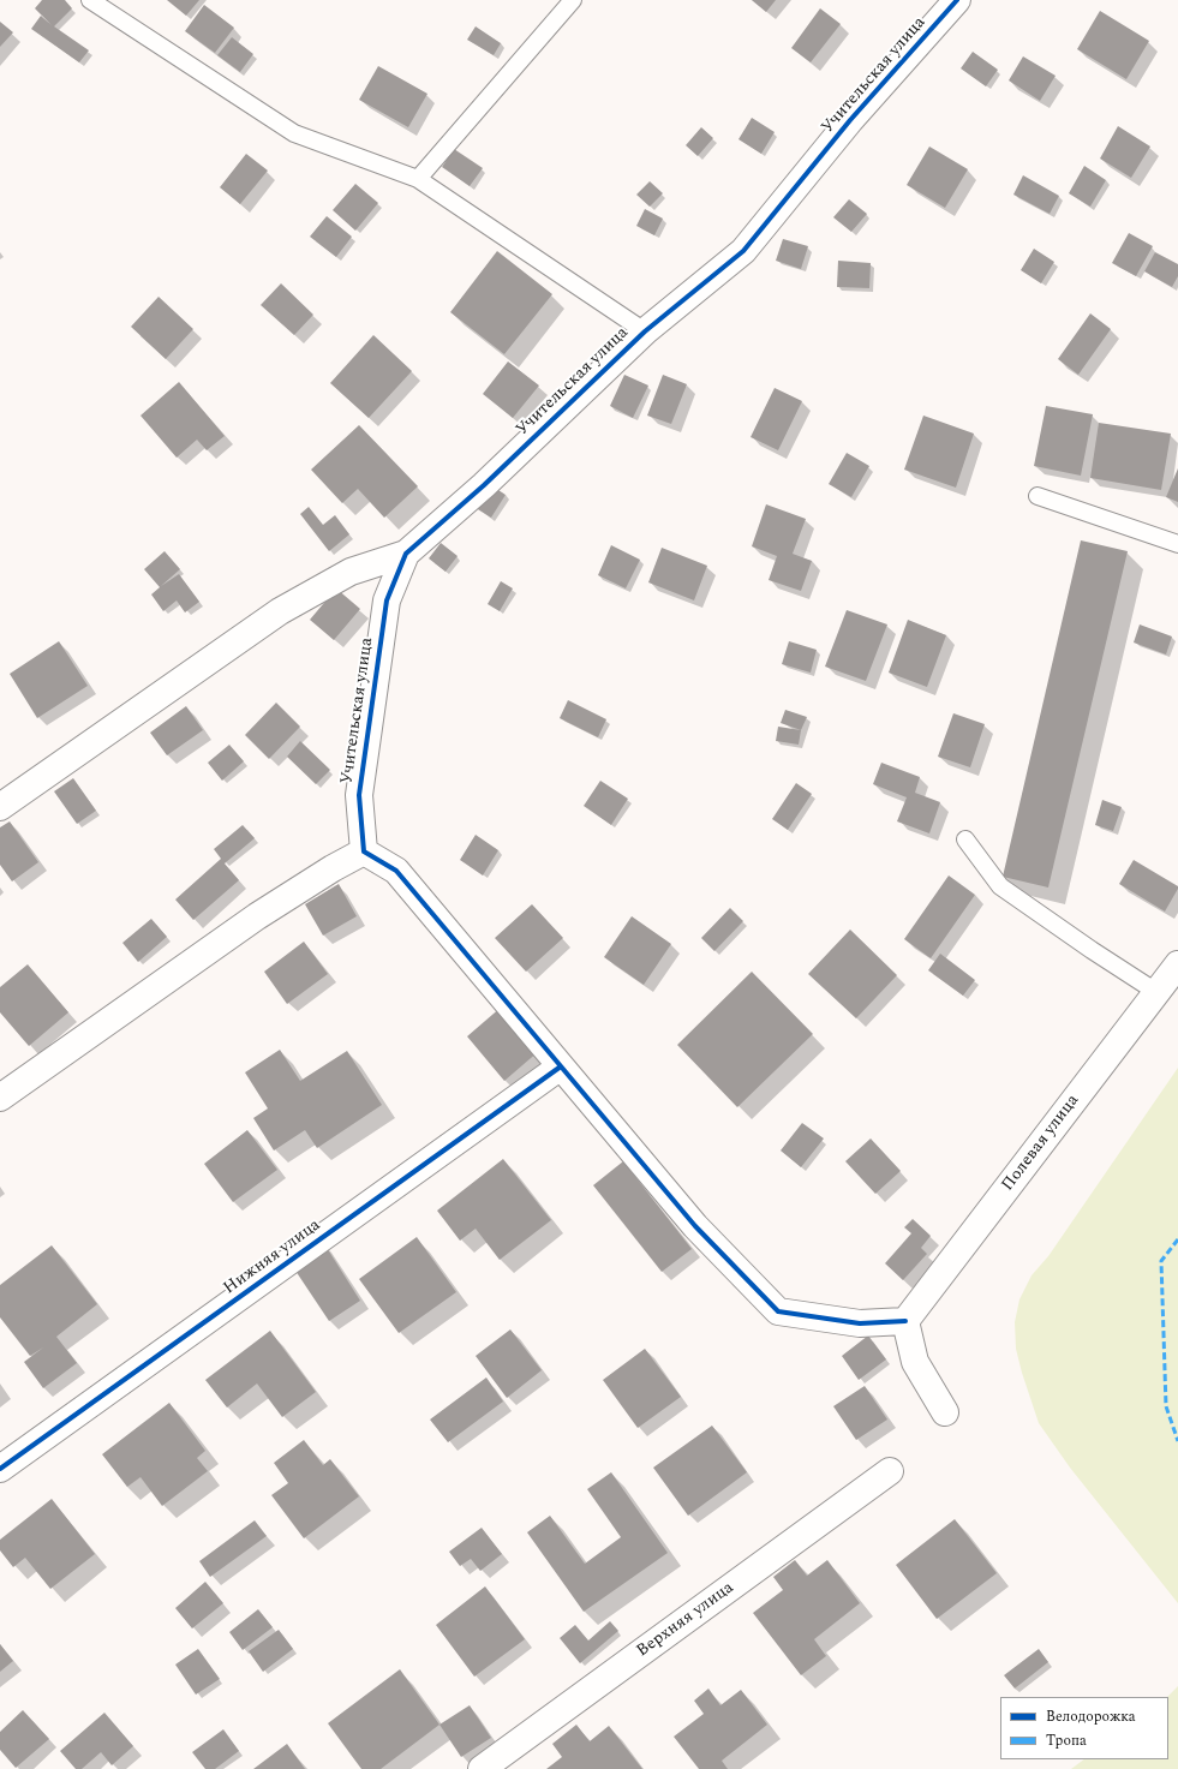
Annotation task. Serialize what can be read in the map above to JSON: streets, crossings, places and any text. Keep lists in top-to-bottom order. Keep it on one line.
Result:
{"streets":{"street":["Учительская улица","Полевая улица","Нижняя улица","Верхняя улица"]},"legend":["Велодорожка","Тропа"]}
